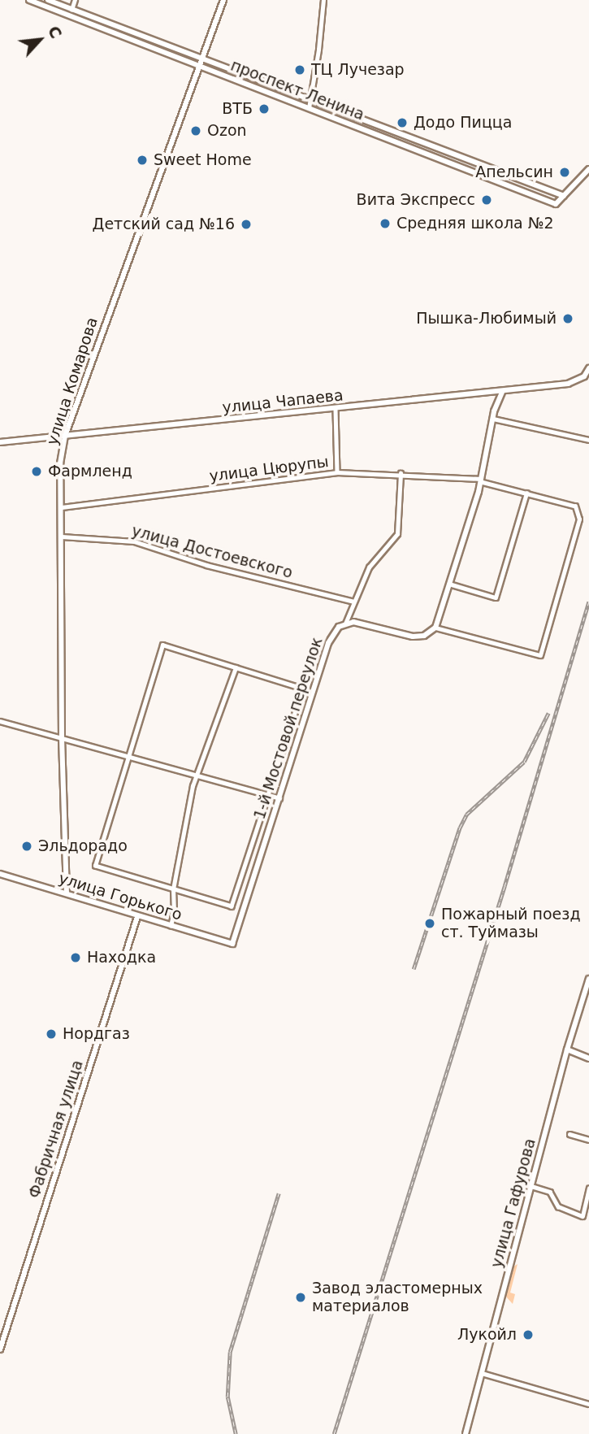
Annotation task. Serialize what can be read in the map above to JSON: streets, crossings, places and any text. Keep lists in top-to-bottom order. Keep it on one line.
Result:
{"streets":{"street":["проспект Ленина","улица Комарова","улица Чапаева","улица Цюрупы","улица Достоевского","1-й Мостовой переулок","улица Горького","Фабричная улица","улица Гафурова"]},"crossings":[["проспект Ленина","улица Комарова"],["улица Комарова","улица Чапаева"],["улица Комарова","улица Цюрупы"],["улица Комарова","улица Достоевского"],["улица Комарова","улица Горького"],["1-й Мостовой переулок","улица Горького"],["улица Горького","Фабричная улица"]],"places":["ТЦ Лучезар","ВТБ","Додо Пицца","Ozon","Sweet Home","Апельсин","Вита Экспресс","Средняя школа №2","Детский сад №16","Пышка-Любимый","Фармленд","Эльдорадо","Пожарный поезд ст. Туймазы","Находка","Нордгаз","Завод эластомерных материалов","Лукойл"],"north":"top right"}
